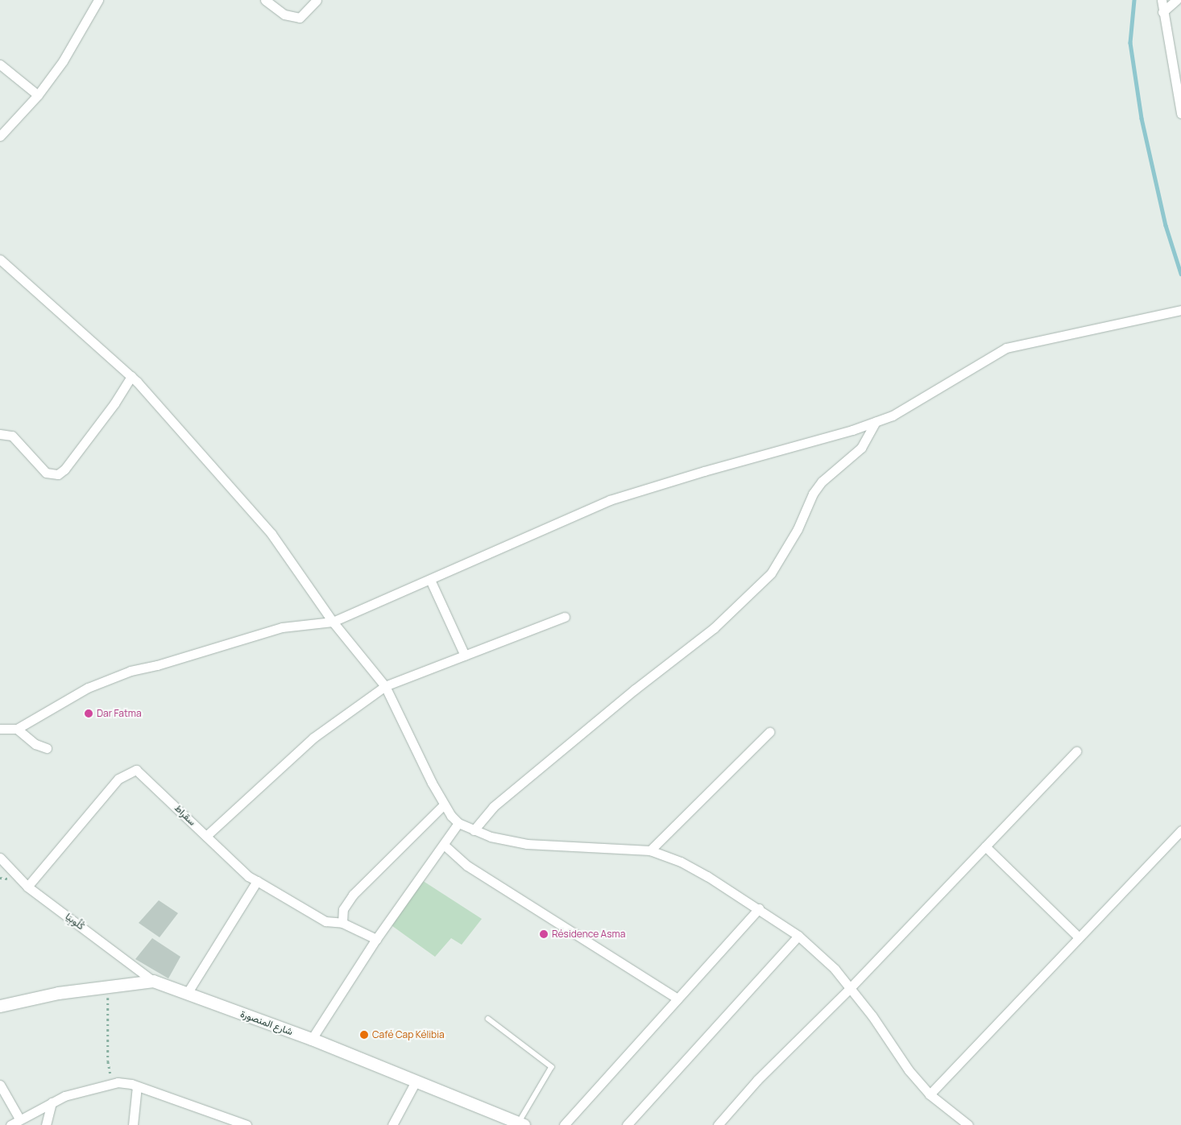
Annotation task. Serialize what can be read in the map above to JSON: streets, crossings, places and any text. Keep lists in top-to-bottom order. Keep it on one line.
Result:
{"streets":{"street":["سقراط","كْلُوبِيَا","شارع المنصورة"]},"crossings":[["سقراط","كْلُوبِيَا"],["كْلُوبِيَا","شارع المنصورة"]],"places":["Dar Fatma","Résidence Asma","Café Cap Kélibia"]}
